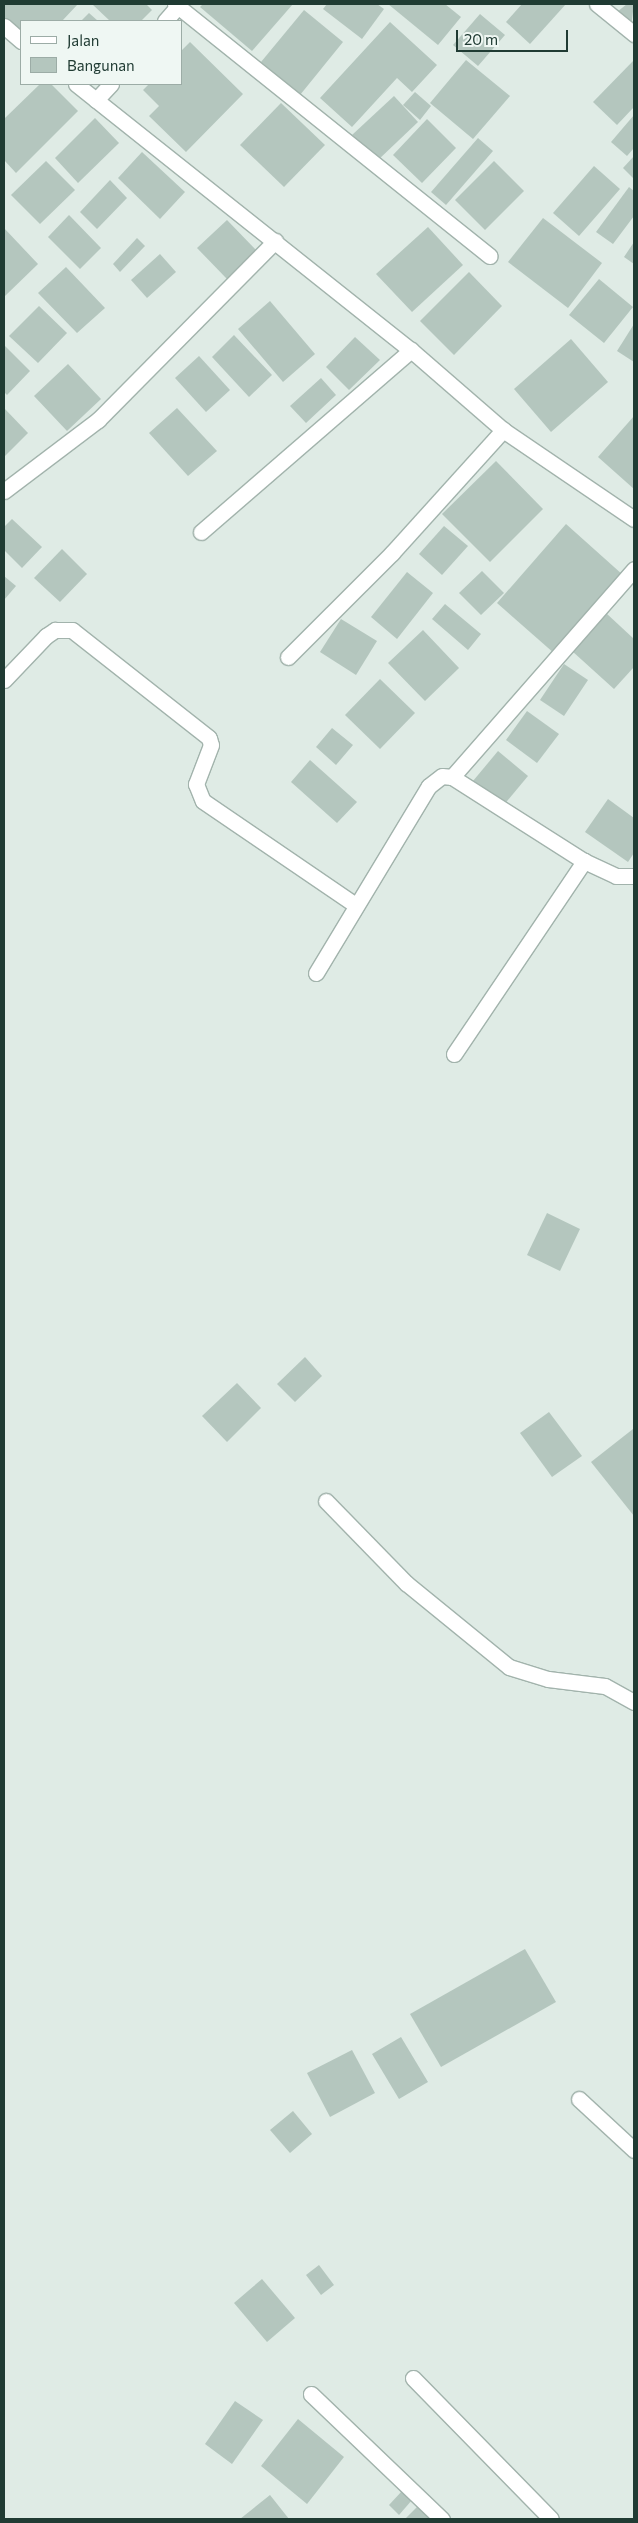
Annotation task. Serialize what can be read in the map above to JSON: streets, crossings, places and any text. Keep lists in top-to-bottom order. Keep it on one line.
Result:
{"legend":["Jalan","Bangunan"],"scale_bar":"20 m"}
